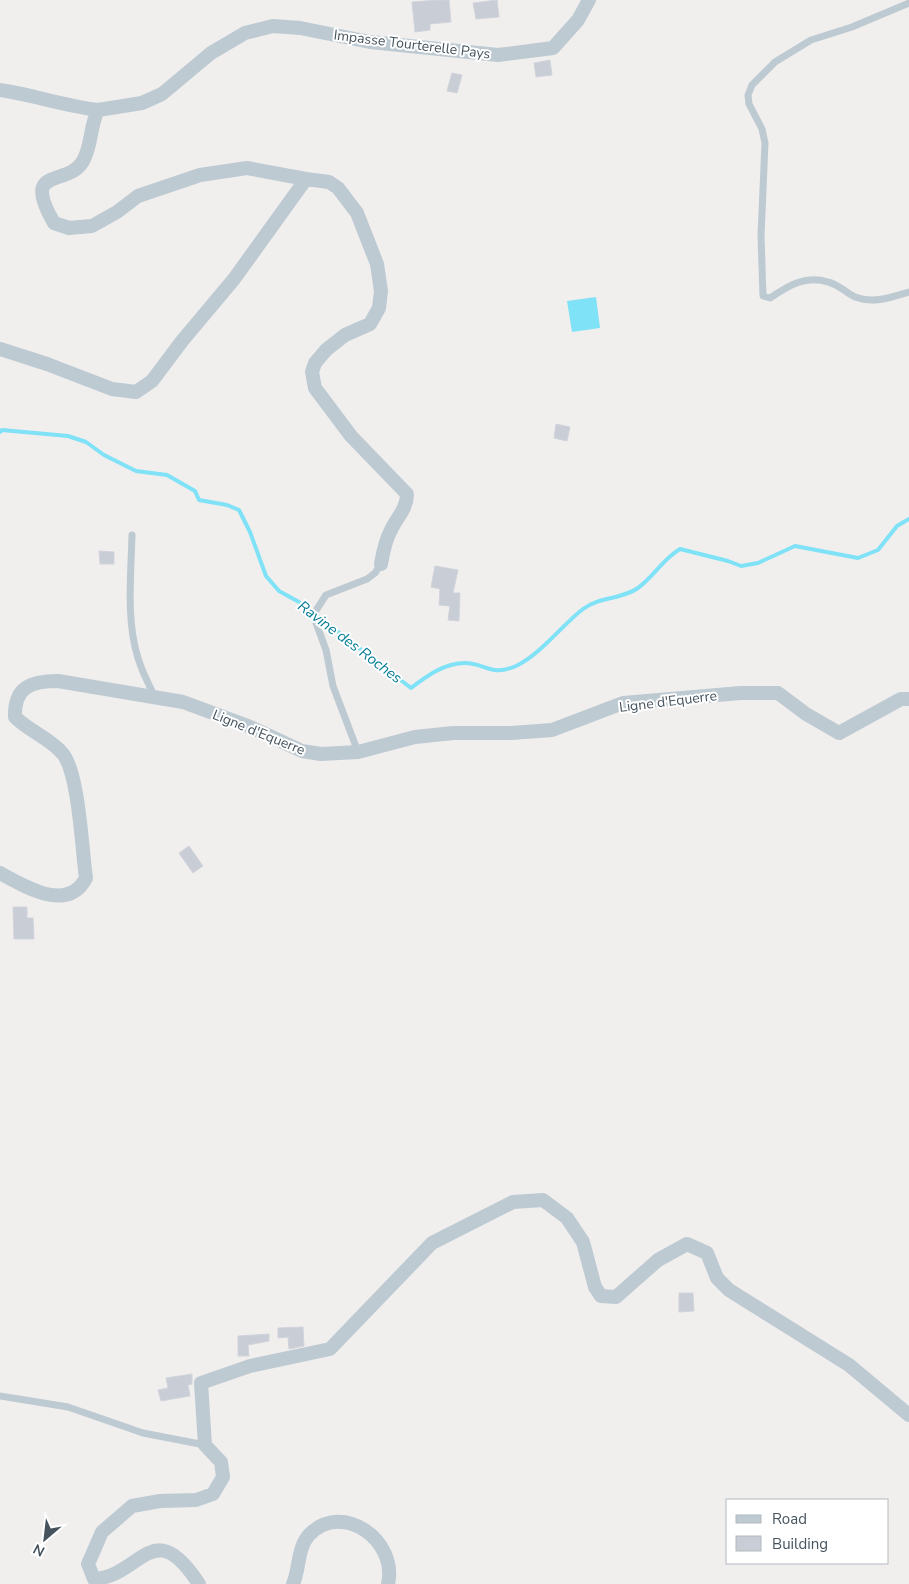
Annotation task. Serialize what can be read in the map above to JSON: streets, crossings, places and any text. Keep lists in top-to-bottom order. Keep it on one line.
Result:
{"streets":{"street":["Impasse Tourterelle Pays","Ligne d'Equerre"]},"water":["Ravine des Roches"],"legend":["Road","Building"],"north":"bottom left"}
